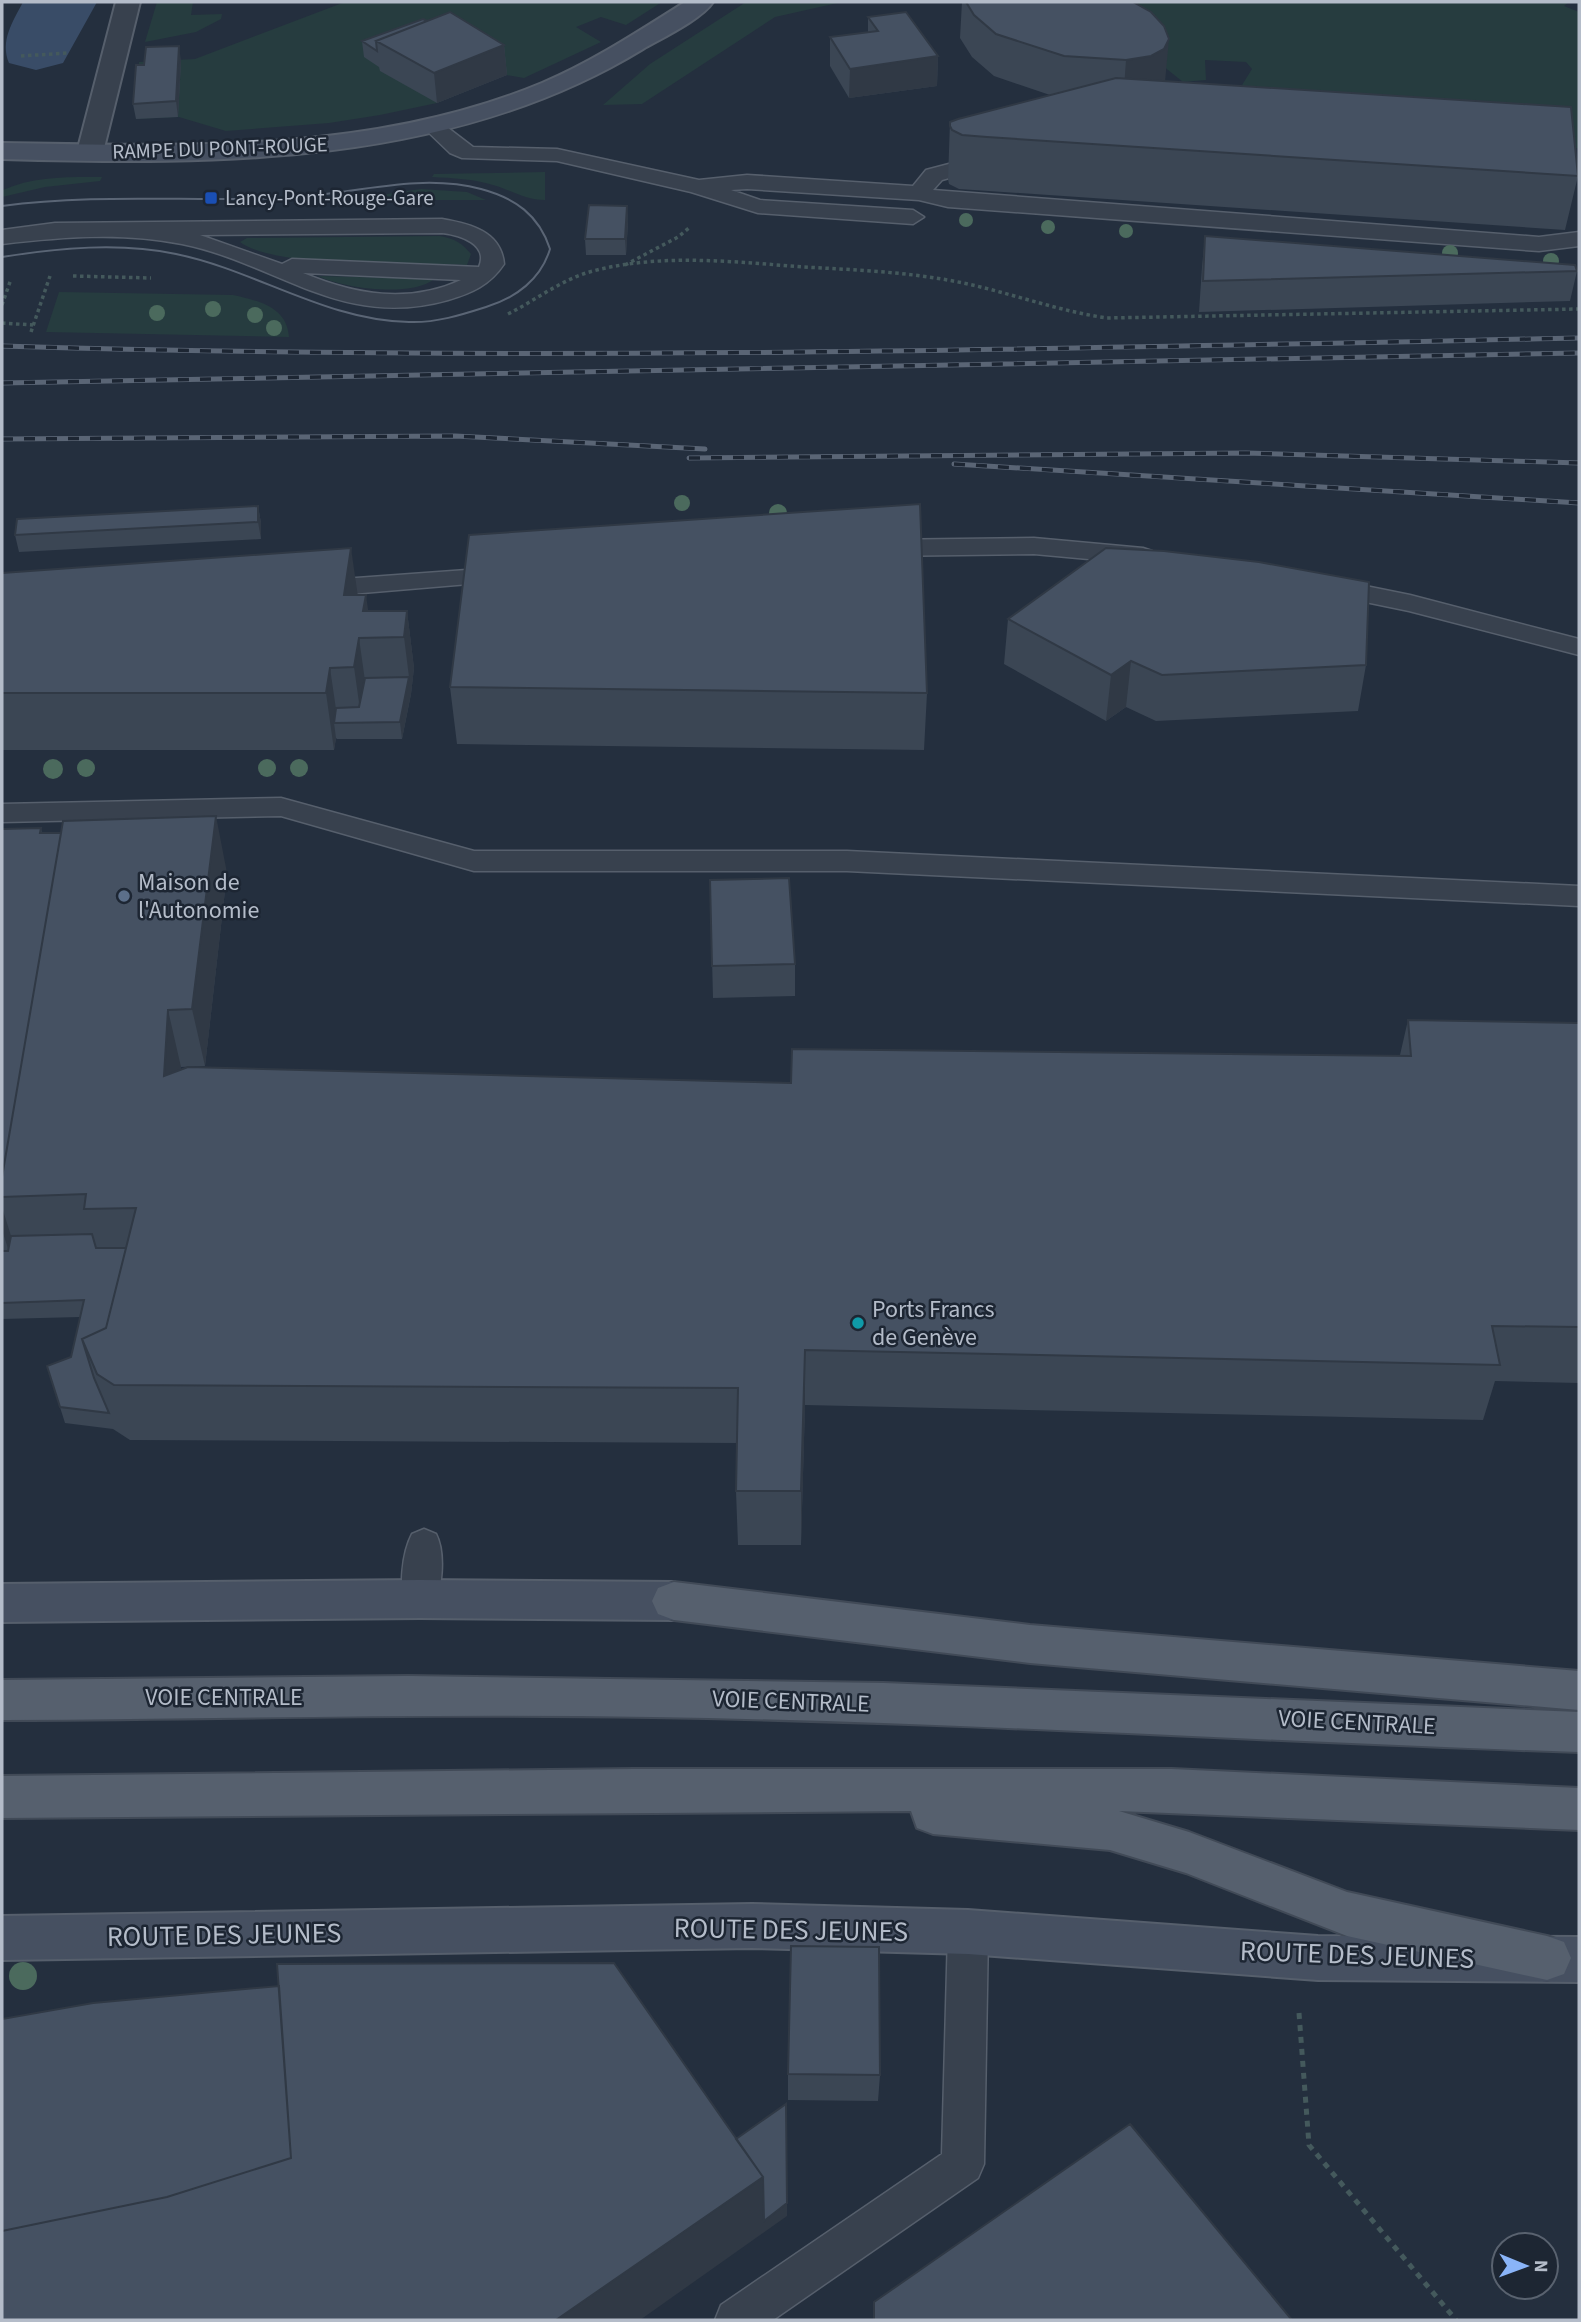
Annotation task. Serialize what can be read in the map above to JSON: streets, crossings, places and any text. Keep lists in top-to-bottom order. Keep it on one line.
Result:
{"streets":{"main road":["VOIE CENTRALE"],"street":["RAMPE DU PONT-ROUGE","ROUTE DES JEUNES"]},"places":{"transit":["Lancy-Pont-Rouge-Gare"],"other":["Maison de l'Autonomie","Ports Francs de Genève"]},"north":"right"}
